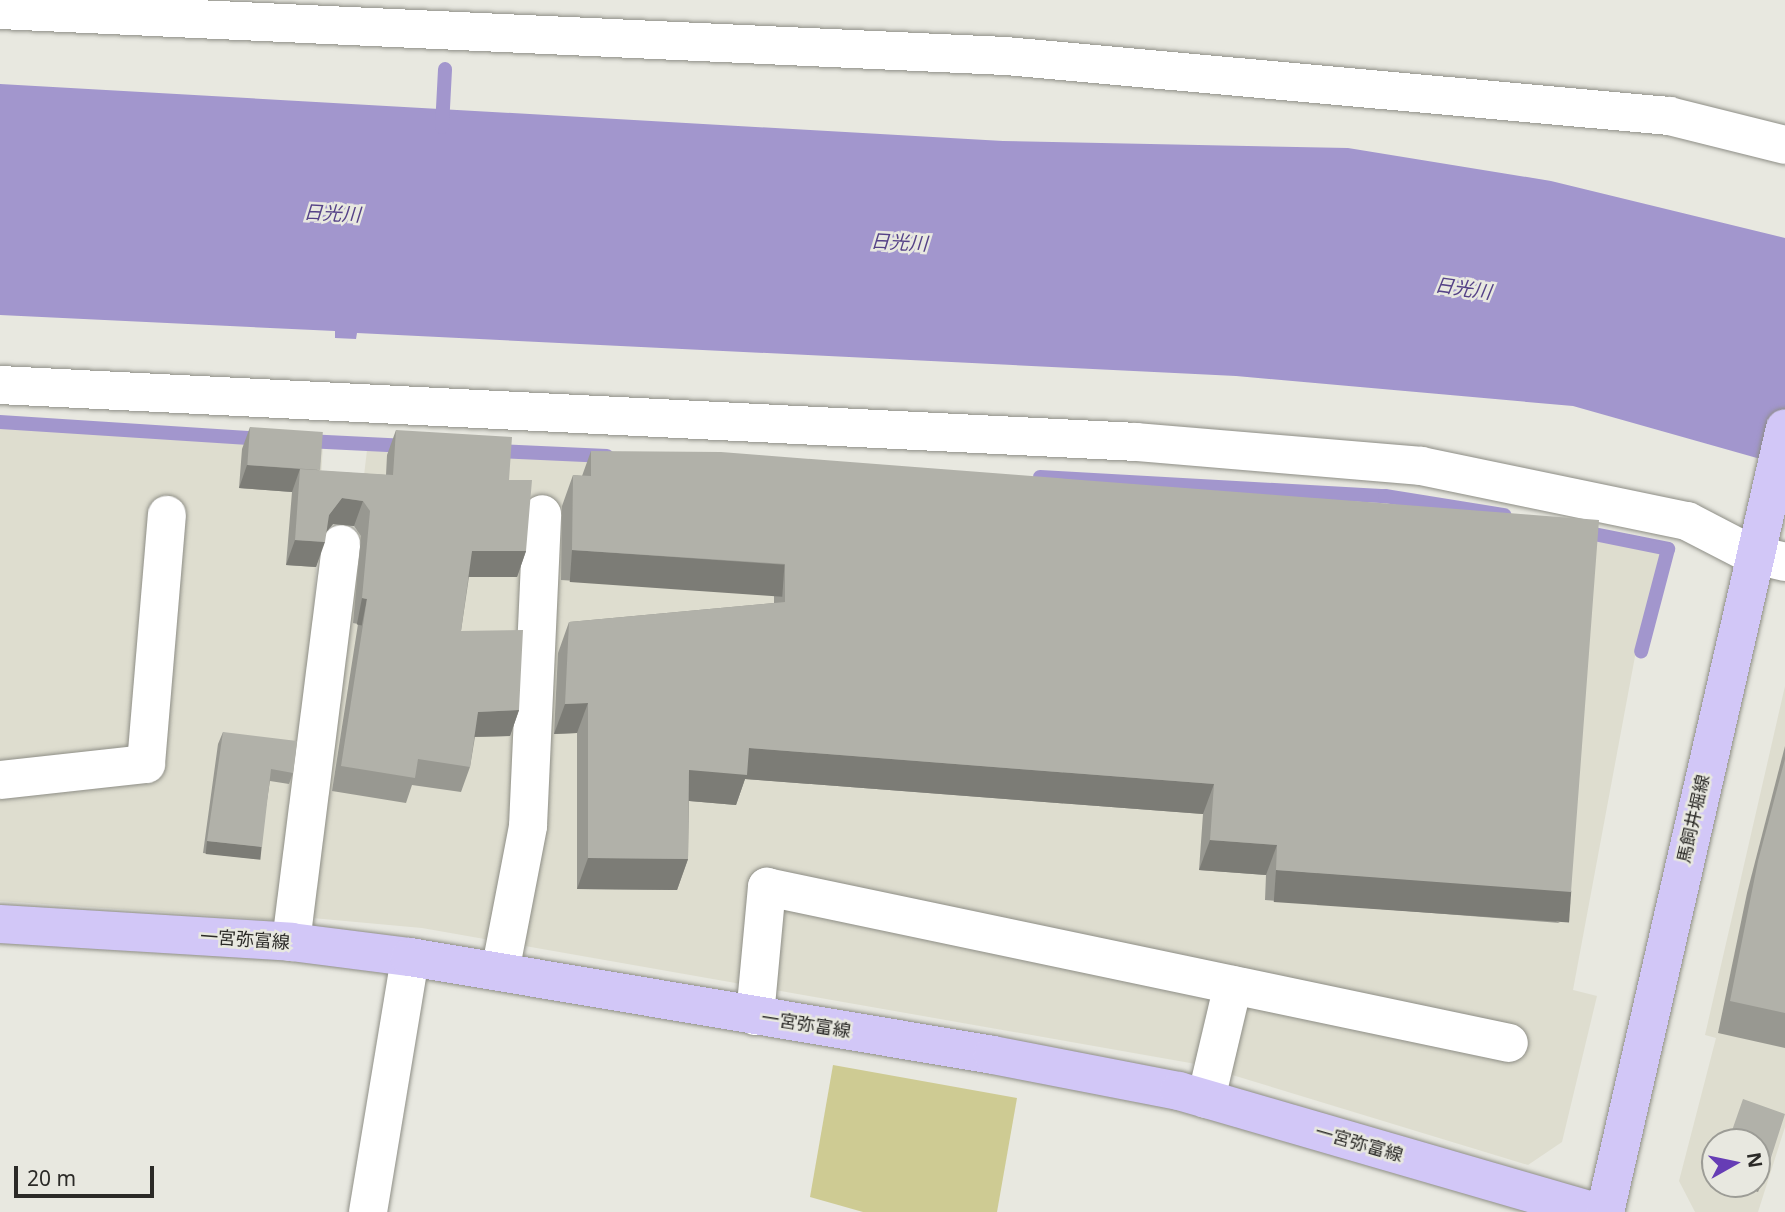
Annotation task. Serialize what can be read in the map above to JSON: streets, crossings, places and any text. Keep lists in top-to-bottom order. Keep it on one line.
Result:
{"streets":{"main road":["馬飼井堀線","一宮弥富線"]},"water":["日光川"],"scale_bar":"20 m","north":"right"}
